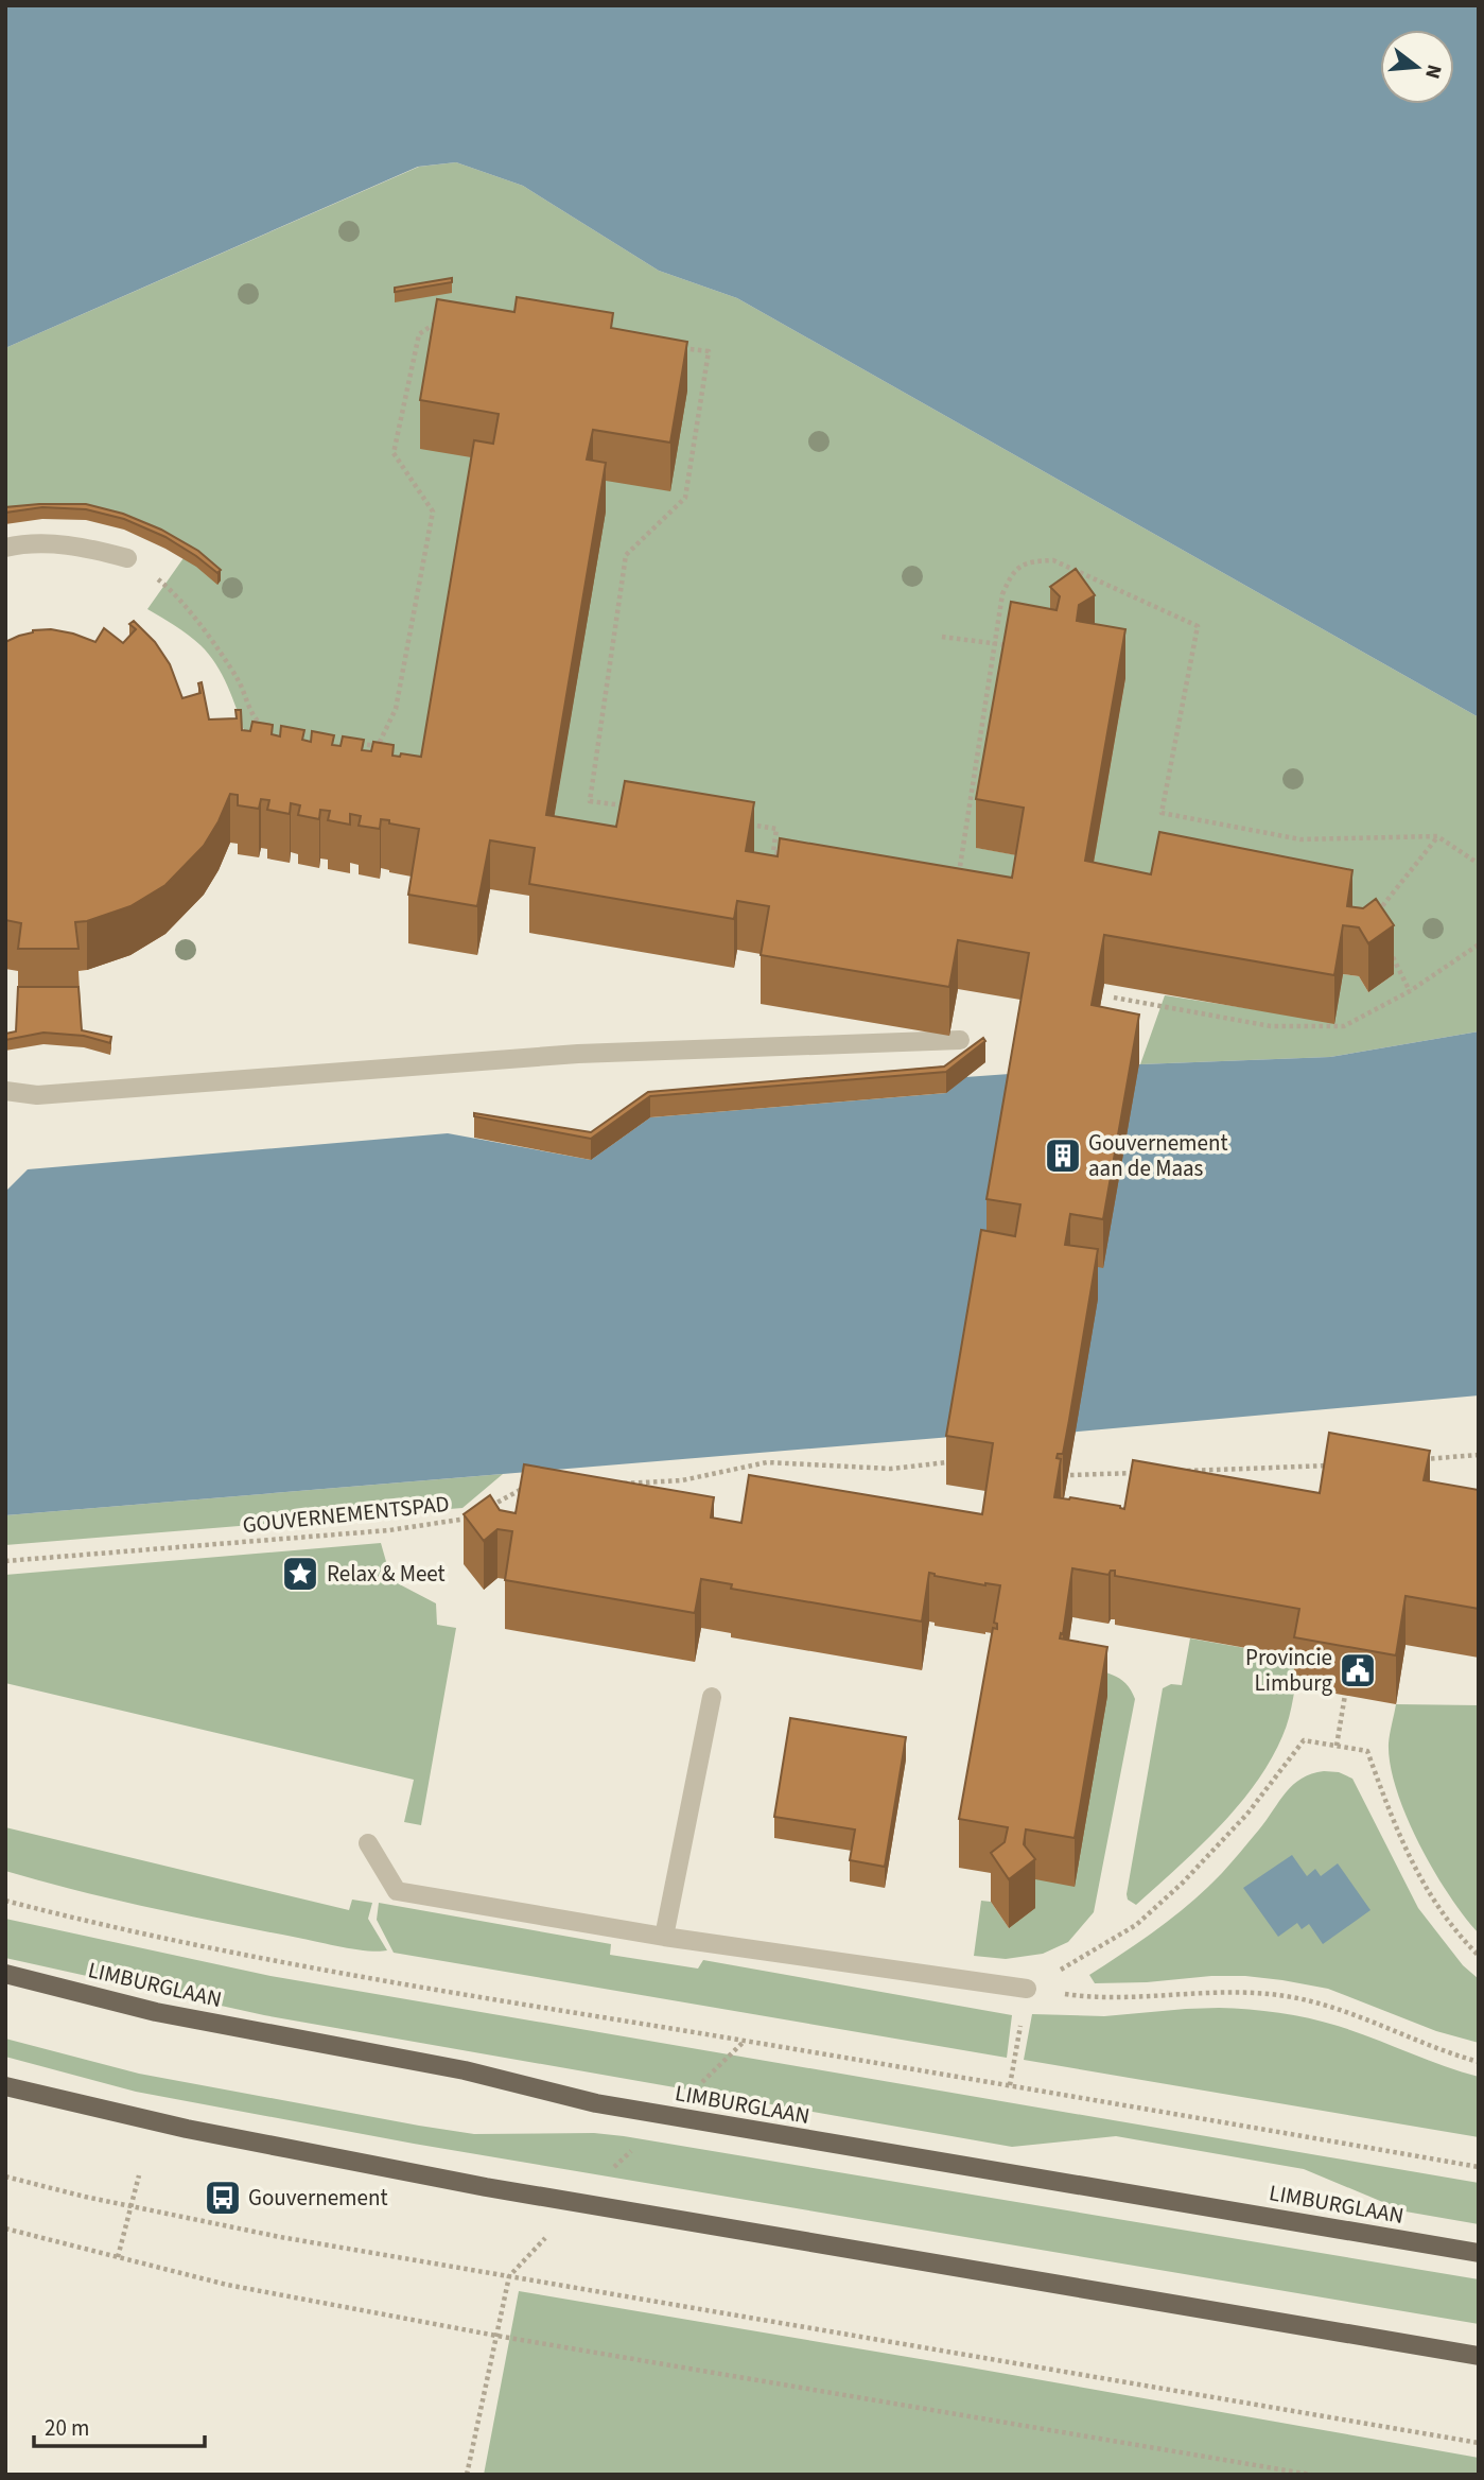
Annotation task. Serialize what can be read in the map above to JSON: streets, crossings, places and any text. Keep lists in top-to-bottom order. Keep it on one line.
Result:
{"streets":{"main road":["LIMBURGLAAN"],"path":["GOUVERNEMENTSPAD"]},"places":{"building":["Gouvernement aan de Maas"],"place":["Relax & Meet"],"public building":["Provincie Limburg"],"bus stop":["Gouvernement"]},"scale_bar":"20 m","north":"right"}
